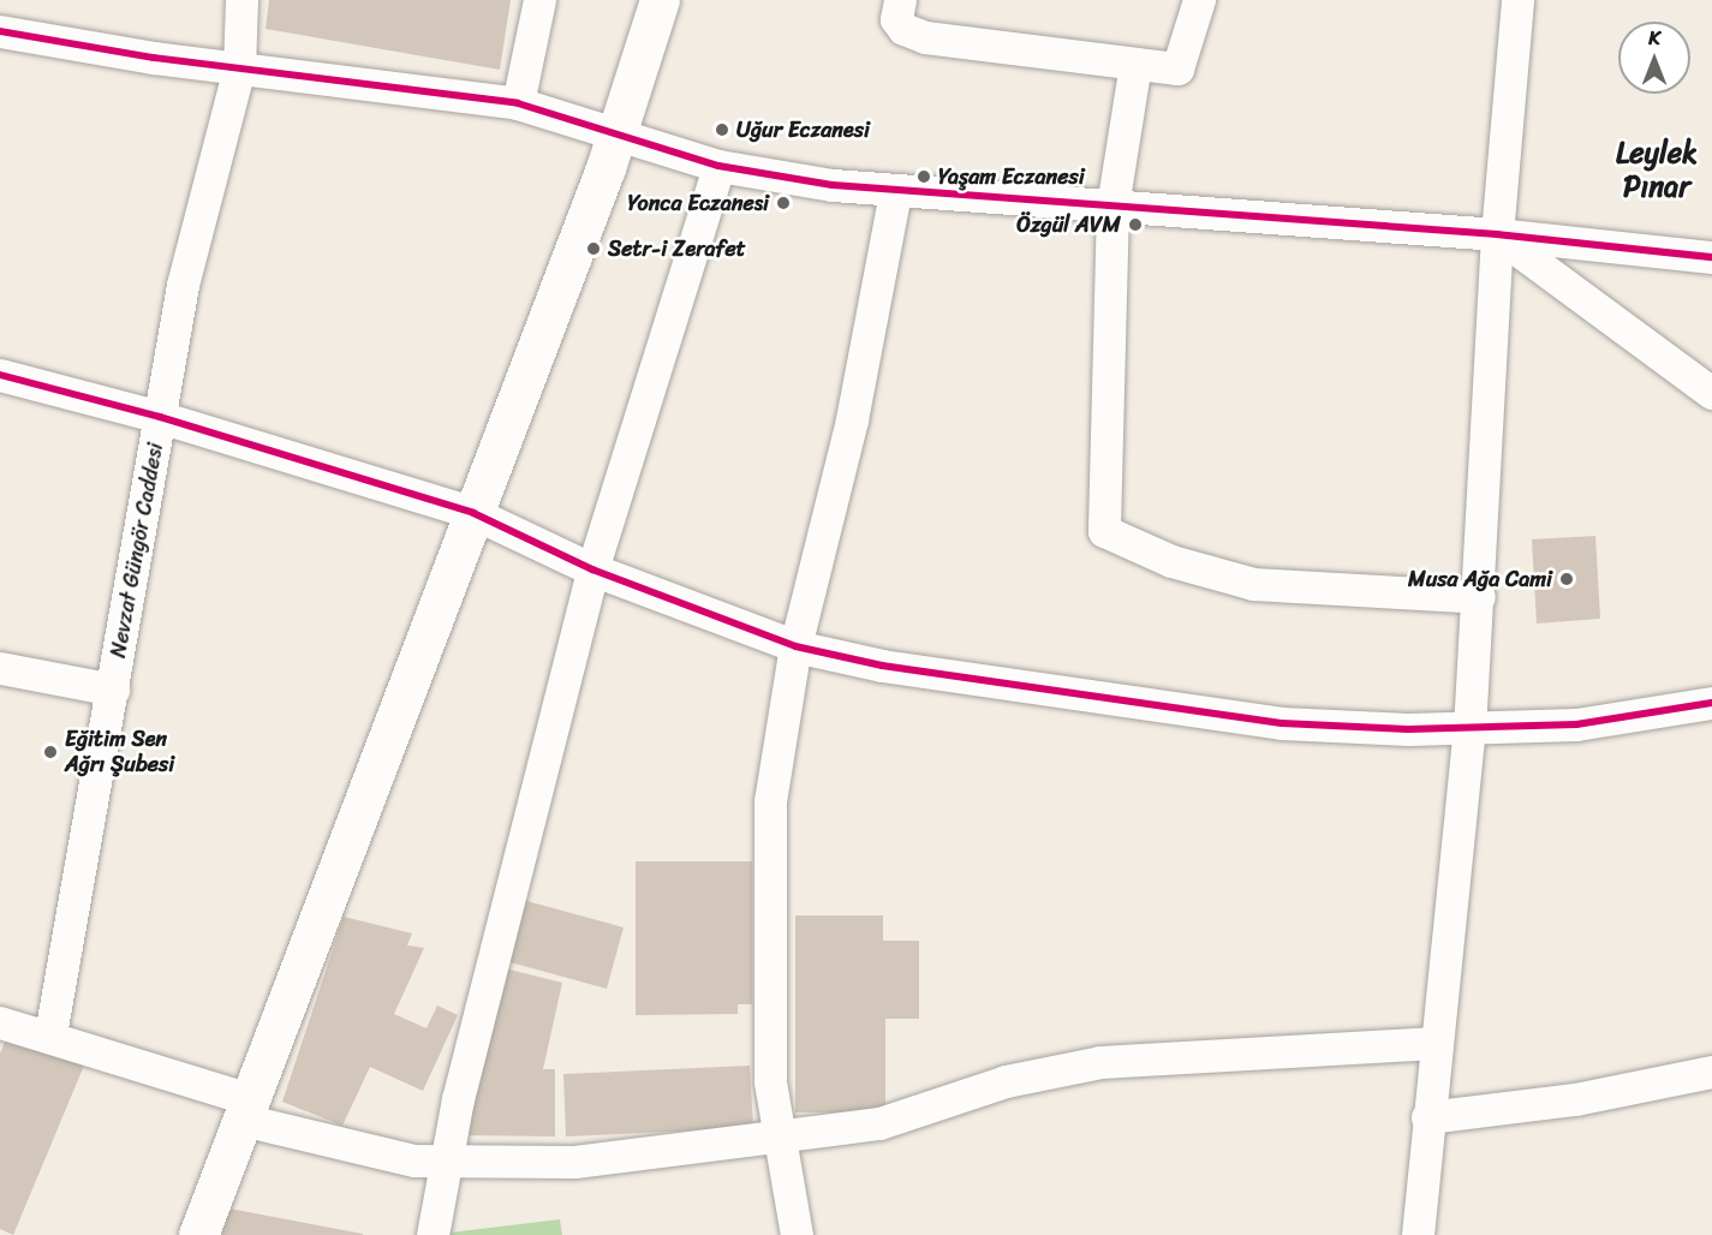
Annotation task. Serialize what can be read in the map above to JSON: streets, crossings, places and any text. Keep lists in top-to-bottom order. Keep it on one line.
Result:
{"streets":{"street":["Nevzat Güngör Caddesi"]},"districts":["Leylek Pınar"],"places":["Uğur Eczanesi","Yaşam Eczanesi","Yonca Eczanesi","Özgül AVM","Setr-i Zerafet","Musa Ağa Cami","Eğitim Sen Ağrı Şubesi"],"north":"top"}
